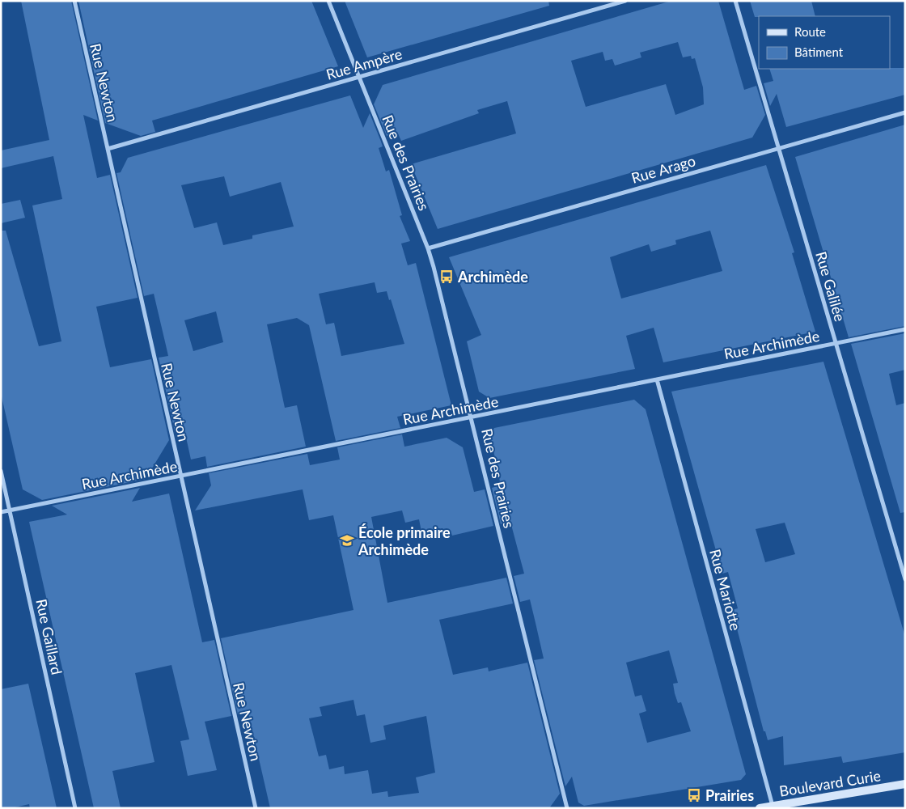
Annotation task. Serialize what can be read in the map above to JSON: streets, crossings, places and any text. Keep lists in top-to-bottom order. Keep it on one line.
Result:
{"streets":{"street":["Rue Ampère","Rue Newton","Rue des Prairies","Rue Arago","Rue Galilée","Rue Archimède","Rue Mariotte","Rue Gaillard","Boulevard Curie"]},"crossings":[["Rue Ampère","Rue Newton"],["Rue Ampère","Rue des Prairies"],["Rue Newton","Rue Archimède"],["Rue des Prairies","Rue Arago"],["Rue des Prairies","Rue Archimède"],["Rue Arago","Rue Galilée"],["Rue Galilée","Rue Archimède"],["Rue Archimède","Rue Mariotte"],["Rue Archimède","Rue Gaillard"],["Rue Mariotte","Boulevard Curie"]],"places":{"bus stop":["Archimède","Prairies"],"school or university":["École primaire Archimède"]},"legend":["Route","Bâtiment"]}
